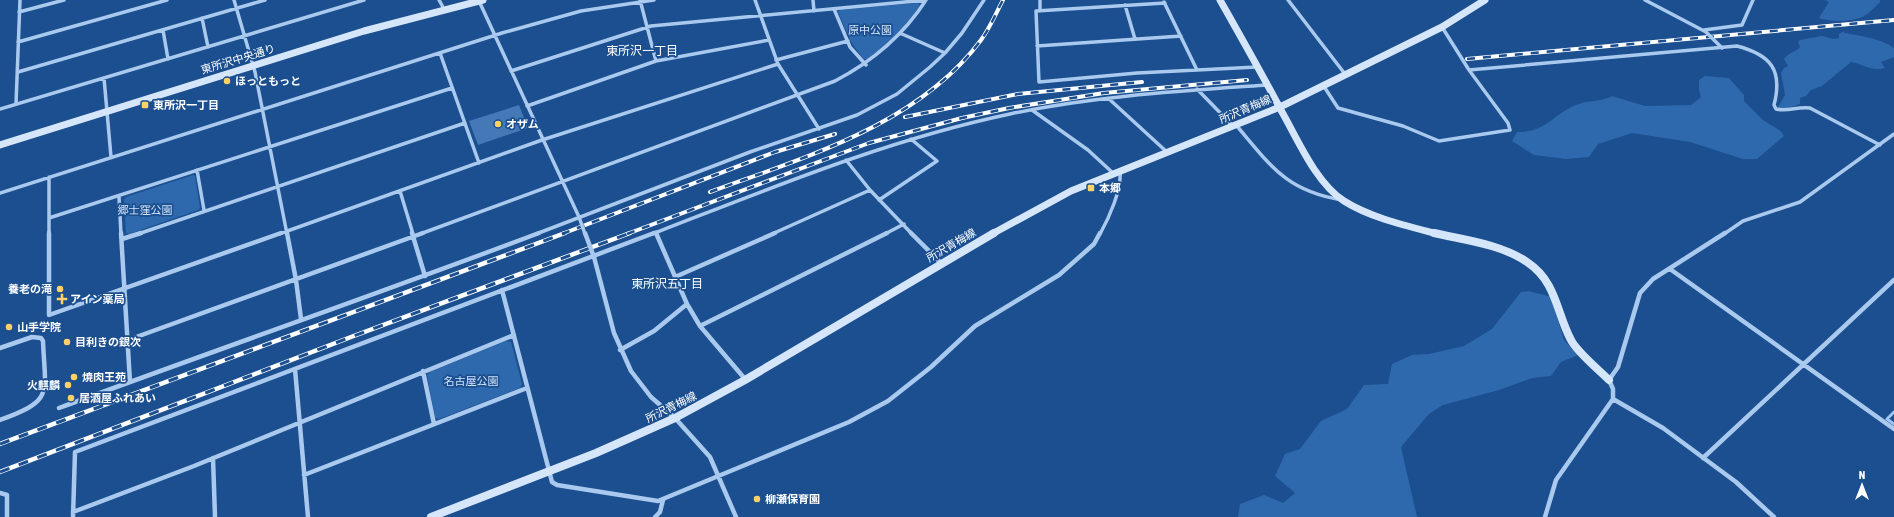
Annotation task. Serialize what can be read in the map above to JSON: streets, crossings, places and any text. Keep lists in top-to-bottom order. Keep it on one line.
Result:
{"streets":{"main road":["東所沢中央通り","所沢青梅線"]},"districts":["東所沢一丁目","東所沢五丁目"],"parks":["原中公園","郷士窪公園","名古屋公園"],"places":{"other":["ほっともっと","オザム","養老の滝","山手学院","目利きの銀次","焼肉王苑","火麒麟","居酒屋ふれあい","柳瀬保育園"],"transit":["東所沢一丁目","本郷"],"health":["アイン薬局"]},"north":"top"}
